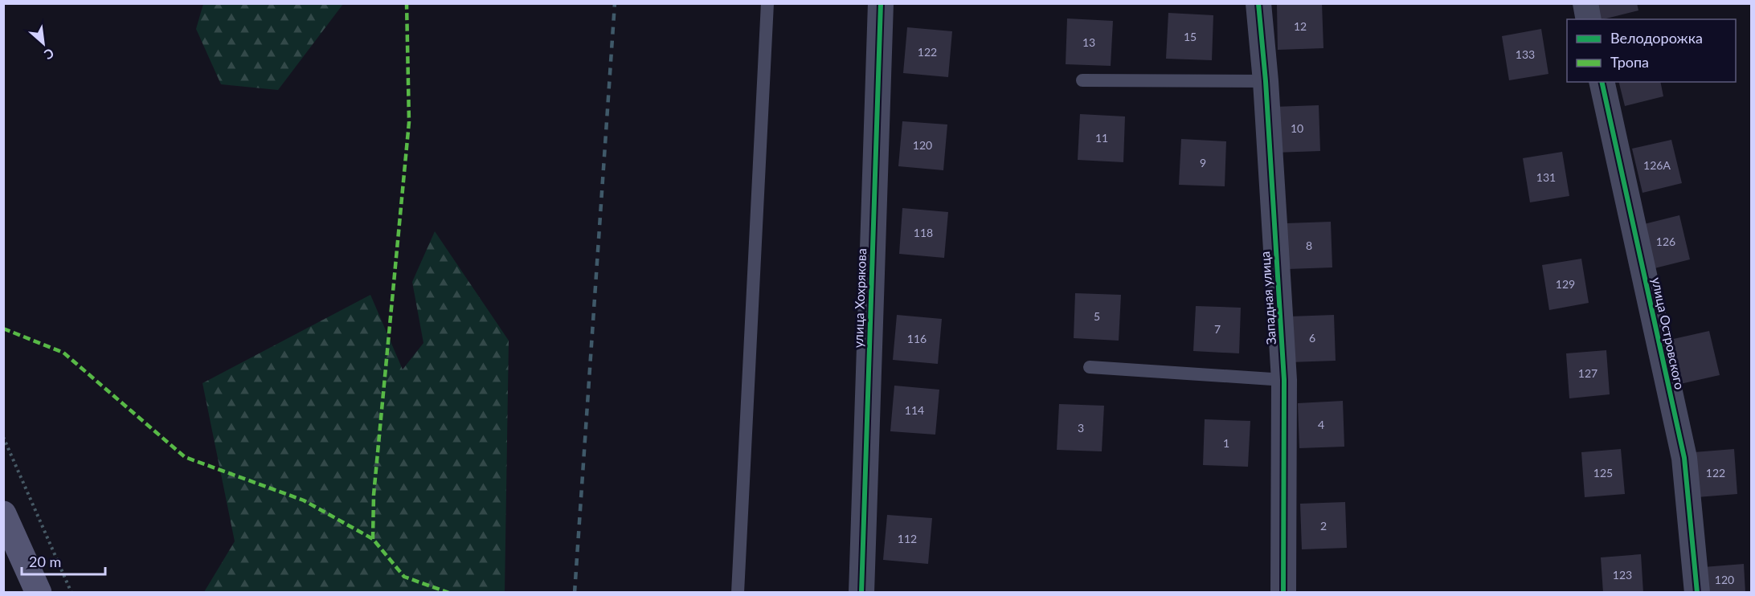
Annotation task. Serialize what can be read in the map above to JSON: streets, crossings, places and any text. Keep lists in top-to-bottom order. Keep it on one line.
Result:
{"streets":{"street":["улица Хохрякова","Западная улица","улица Островского"]},"house_numbers":["12","15","13","122","133","10","11","120","9","126А","131","118","126","8","129","5","7","6","116","127","114","4","3","1","125","122","2","112","123","120"],"legend":["Велодорожка","Тропа"],"scale_bar":"20 m","north":"bottom right"}
